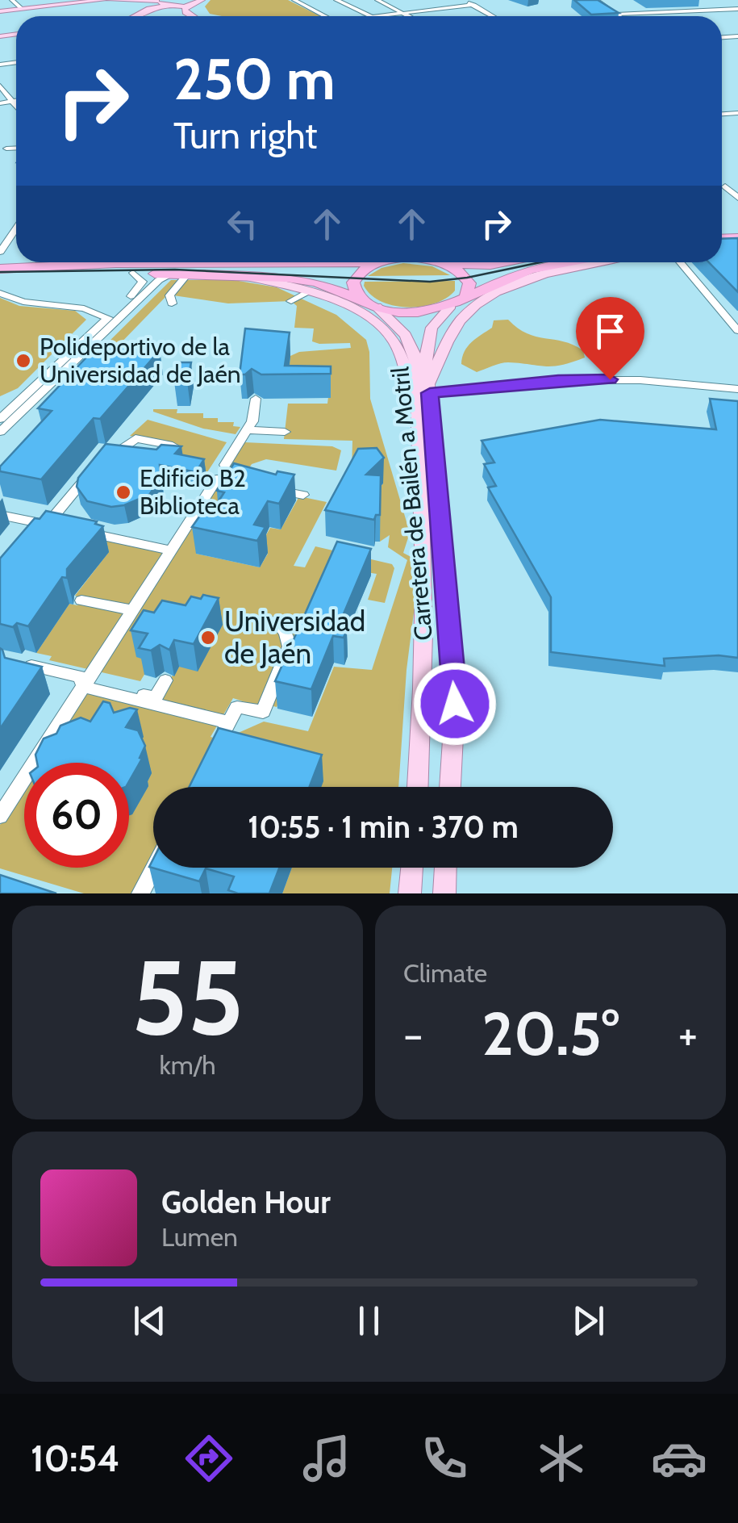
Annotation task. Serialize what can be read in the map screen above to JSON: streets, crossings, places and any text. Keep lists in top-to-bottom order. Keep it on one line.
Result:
{"streets":{"main road":["Carretera de Bailén a Motril"]},"places":["Polideportivo de la Universidad de Jaén","Edificio B2 Biblioteca","Universidad de Jaén"],"page":{"turn":["250 m","Turn right"],"limit":"60","trip":"10:55 · 1 min · 370 m","tile":[["55","km/h"],"Climate"],"heat":["−","20.5°","+"],"song":["Golden Hour","Lumen"],"tabs":"10:54"}}
